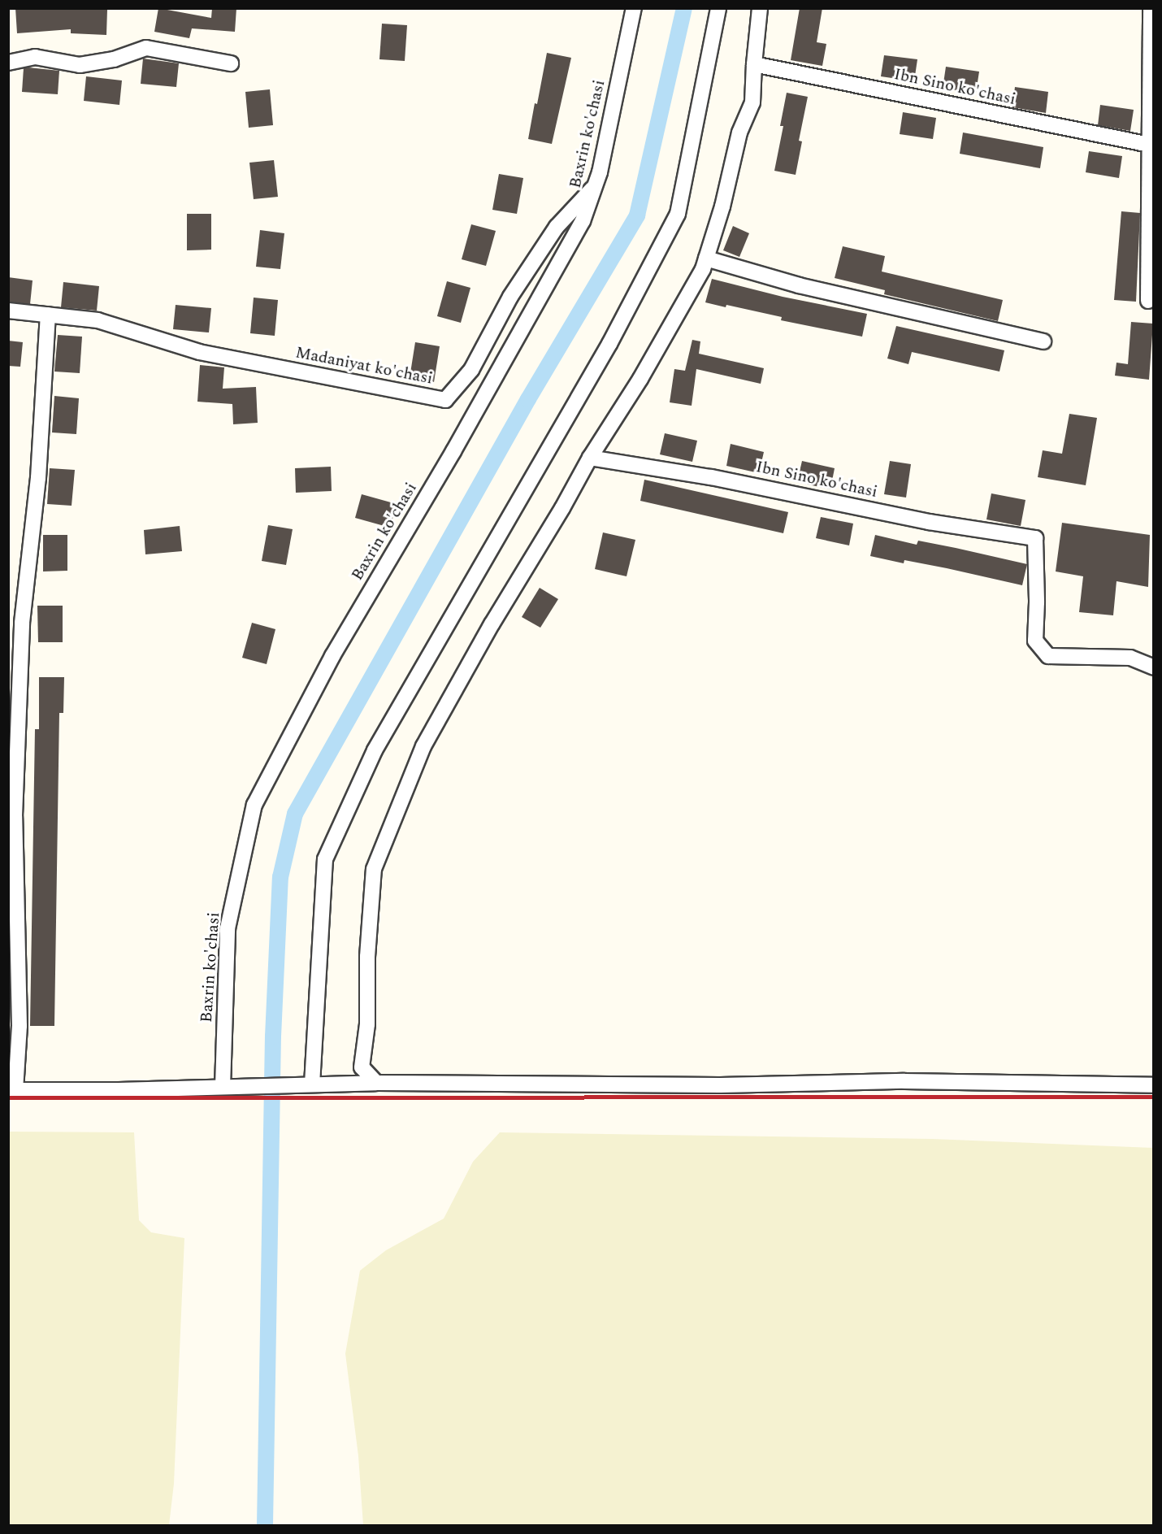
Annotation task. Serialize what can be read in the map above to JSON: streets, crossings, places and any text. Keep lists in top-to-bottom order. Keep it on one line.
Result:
{"streets":{"street":["Ibn Sino ko'chasi","Baxrin ko'chasi","Madaniyat ko'chasi"]},"crossings":[["Baxrin ko'chasi","Madaniyat ko'chasi"]]}
